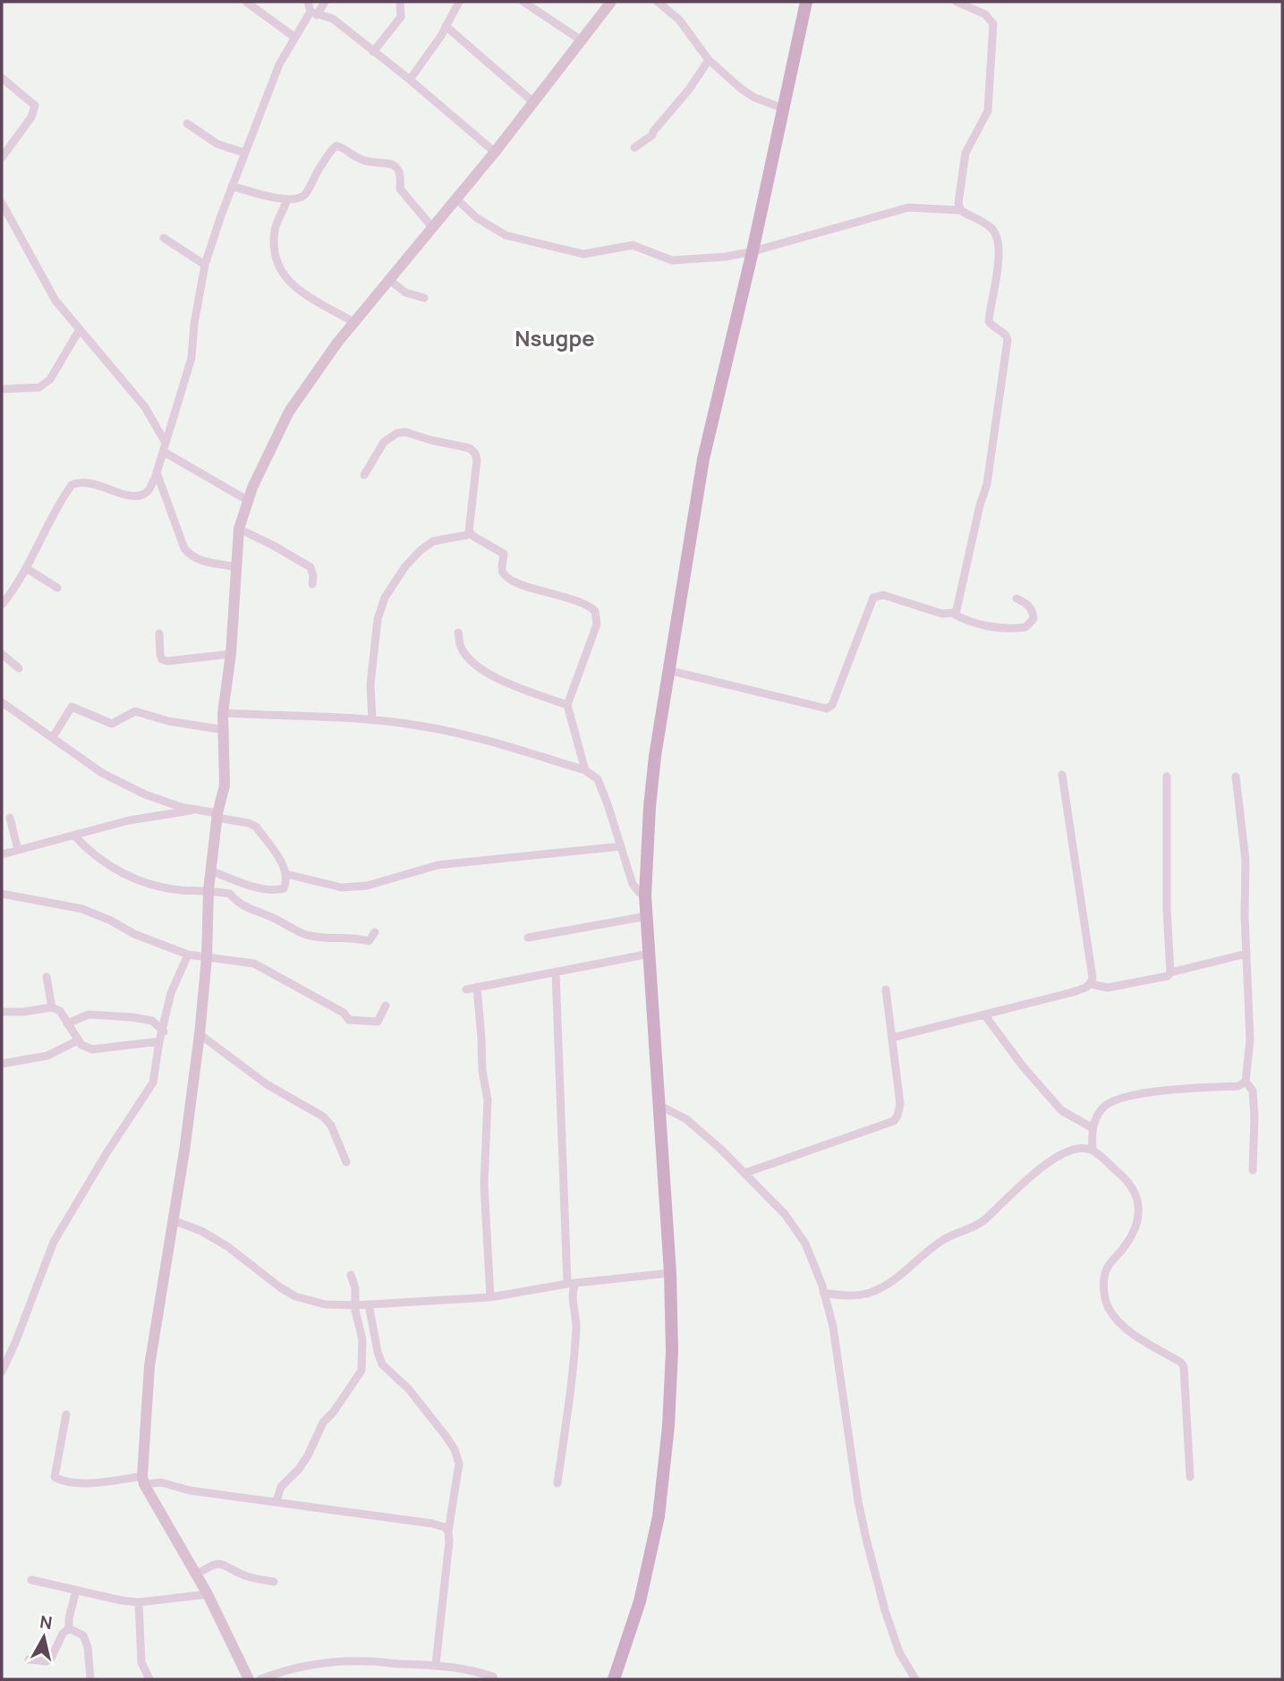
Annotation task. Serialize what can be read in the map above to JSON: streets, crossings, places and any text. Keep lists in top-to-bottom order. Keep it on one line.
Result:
{"districts":["Nsugpe"],"north":"top"}
